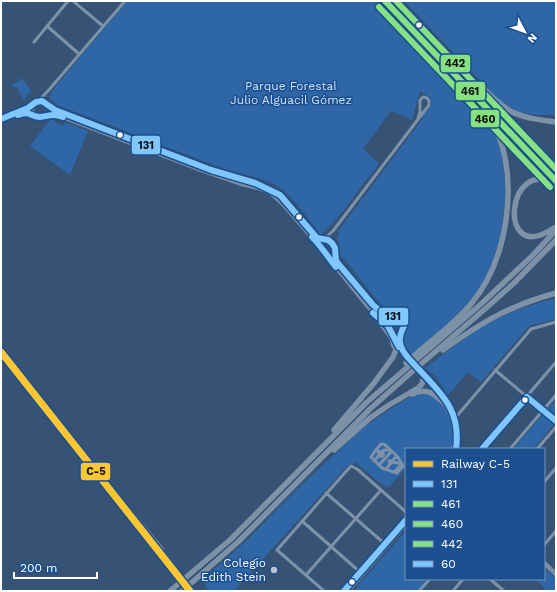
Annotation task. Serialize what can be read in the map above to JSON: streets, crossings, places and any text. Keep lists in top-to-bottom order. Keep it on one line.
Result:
{"parks":["Parque Forestal Julio Alguacil Gómez"],"places":["Colegio Edith Stein"],"lines":["transit line 461","transit line 442","transit line 460","transit line 131","rail line C-5","transit line 60"],"legend":["Railway C-5","131","461","460","442","60"],"scale_bar":"200 m","north":"bottom right"}
